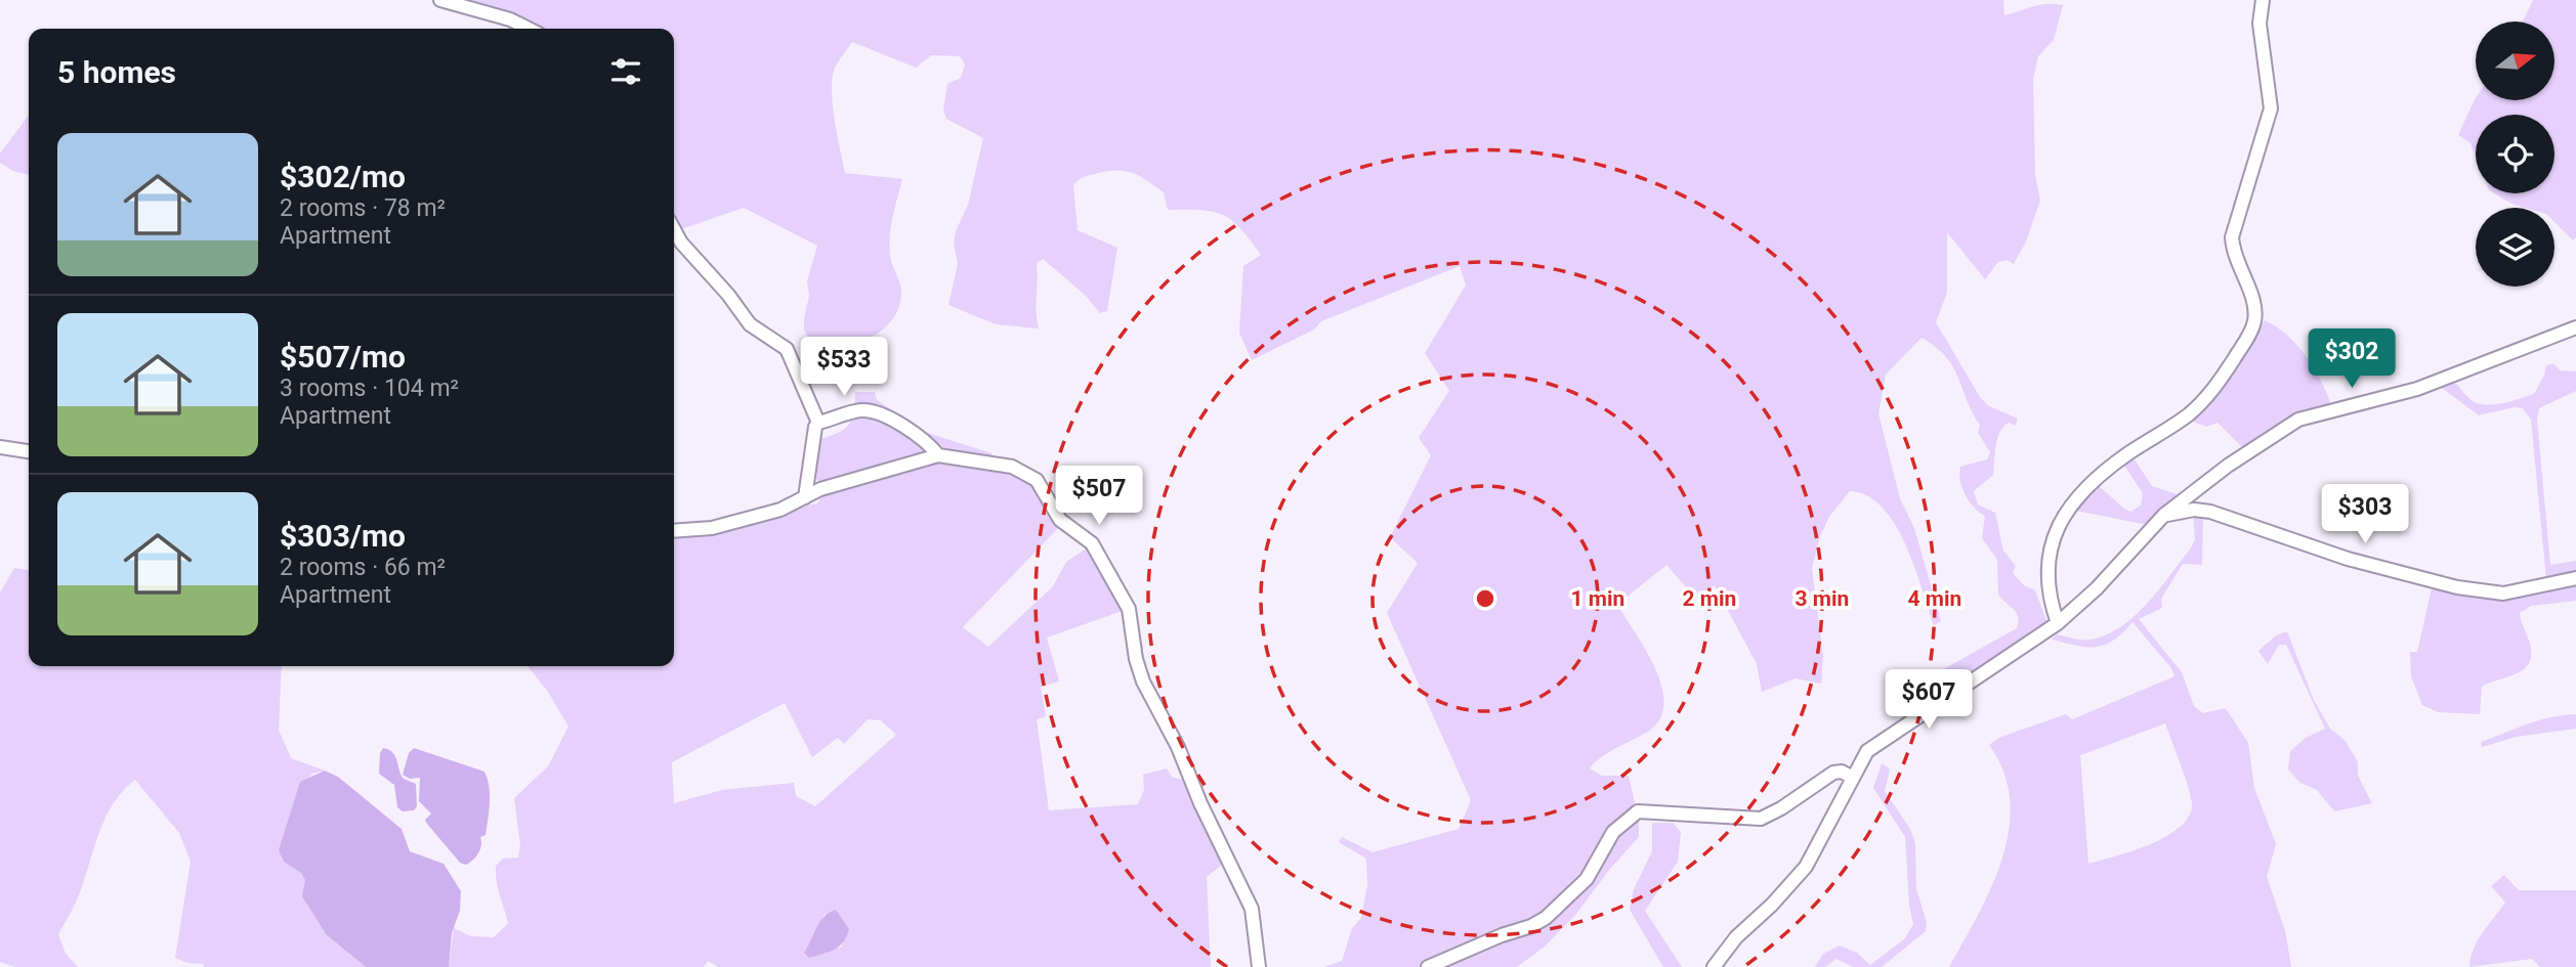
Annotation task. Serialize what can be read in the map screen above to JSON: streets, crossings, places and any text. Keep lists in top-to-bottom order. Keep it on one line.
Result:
{"north":"right","page":{"heading":"5 homes","list":[{"name":"$302/mo","note":"2 rooms · 78 m² · Apartment"},{"name":"$507/mo","note":"3 rooms · 104 m² · Apartment"},{"name":"$303/mo","note":"2 rooms · 66 m² · Apartment"}],"price":["$302","$533","$507","$303","$607"]},"rings":["1 min","2 min","3 min","4 min"]}
